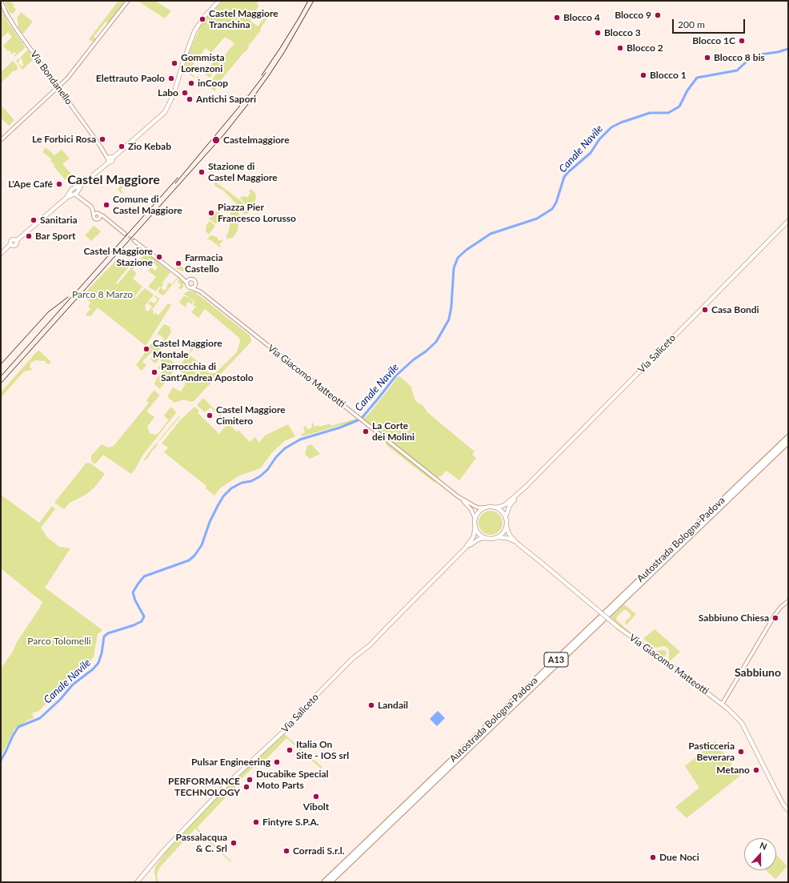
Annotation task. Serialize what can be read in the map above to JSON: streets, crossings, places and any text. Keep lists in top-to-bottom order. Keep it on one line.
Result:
{"streets":{"highway":["Autostrada Bologna-Padova","A13"],"main road":["Via Saliceto","Via Giacomo Matteotti"],"street":["Via Bondanello"]},"crossings":[["Via Saliceto","Via Giacomo Matteotti"]],"districts":["Castel Maggiore","Sabbiuno"],"water":["Canale Navile"],"parks":["Parco 8 Marzo","Parco Tolomelli"],"places":["Blocco 9","Blocco 4","Castel Maggiore Tranchina","Blocco 3","Blocco 1C","Blocco 2","Blocco 8 bis","Gommista Lorenzoni","Blocco 1","Elettrauto Paolo","inCoop","Labo","Antichi Sapori","Le Forbici Rosa","Castelmaggiore","Zio Kebab","Stazione di Castel Maggiore","L'Ape Café","Comune di Castel Maggiore","Piazza Pier Francesco Lorusso","Sanitaria","Bar Sport","Castel Maggiore Stazione","Farmacia Castello","Casa Bondi","Castel Maggiore Montale","Parrocchia di Sant'Andrea Apostolo","Castel Maggiore Cimitero","La Corte dei Molini","Sabbiuno Chiesa","Landail","Italia On Site - IOS srl","Pasticceria Beverara","Pulsar Engineering","Metano","Ducabike Special Moto Parts","PERFORMANCE TECHNOLOGY","Vibolt","Fintyre S.P.A.","Passalacqua & C. Srl","Corradi S.r.l.","Due Noci"],"scale_bar":"200 m","north":"top"}
